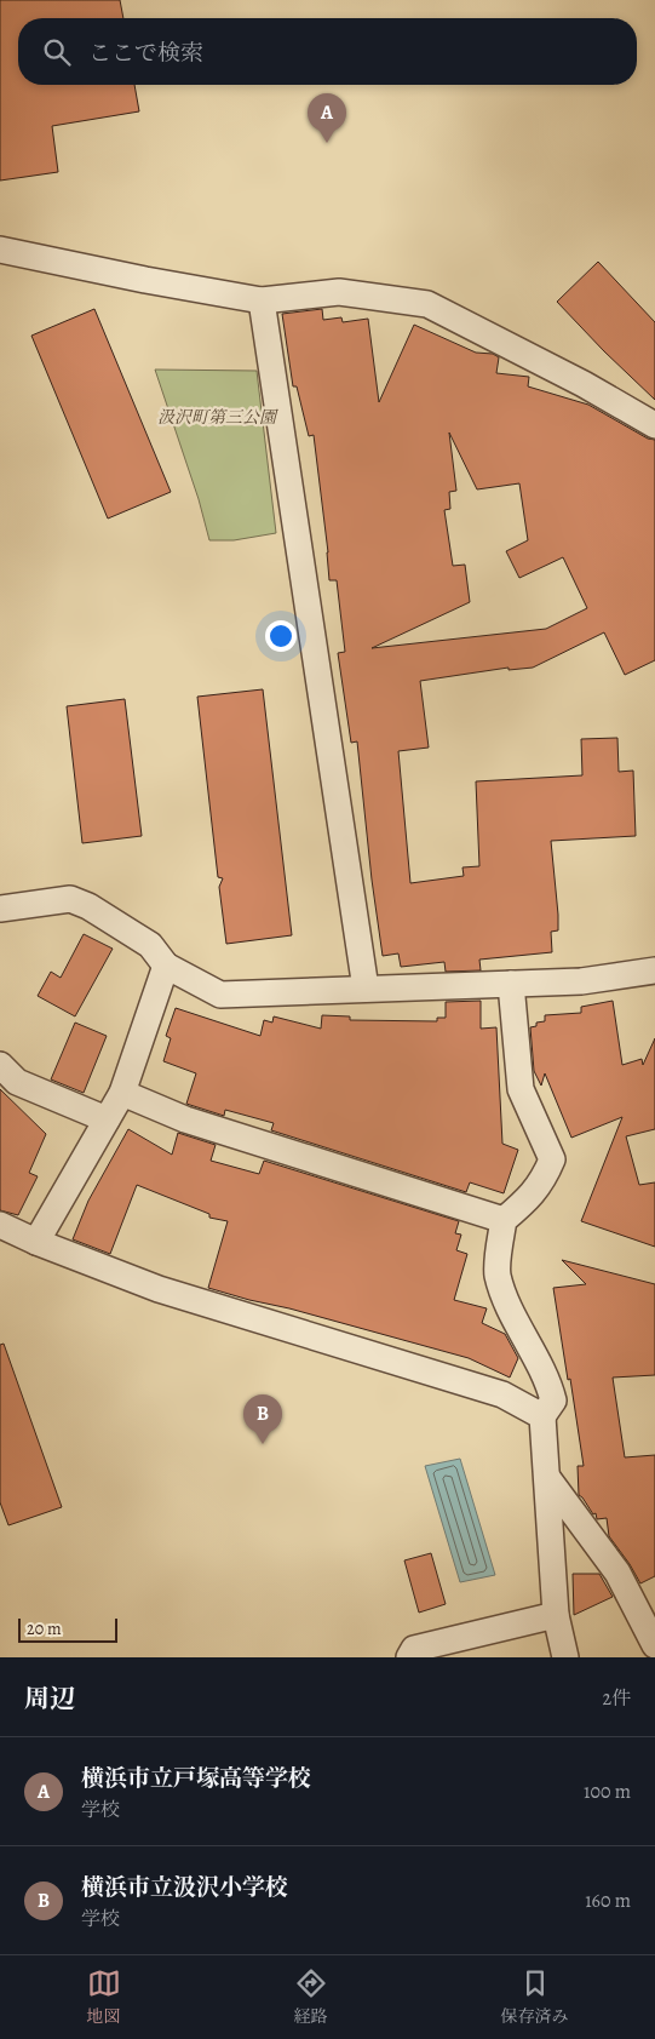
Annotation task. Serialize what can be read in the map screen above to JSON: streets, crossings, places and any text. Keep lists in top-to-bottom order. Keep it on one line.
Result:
{"parks":["汲沢町第三公園"],"scale_bar":"20 m","page":{"search":"ここで検索","pins":["A","B"],"scale":"20 m","heading":["周辺","2件"],"list":[{"mark":"A","name":"横浜市立戸塚高等学校","note":"学校","value":"100 m"},{"mark":"B","name":"横浜市立汲沢小学校","note":"学校","value":"160 m"}],"nav":["地図","経路","保存済み"]}}
